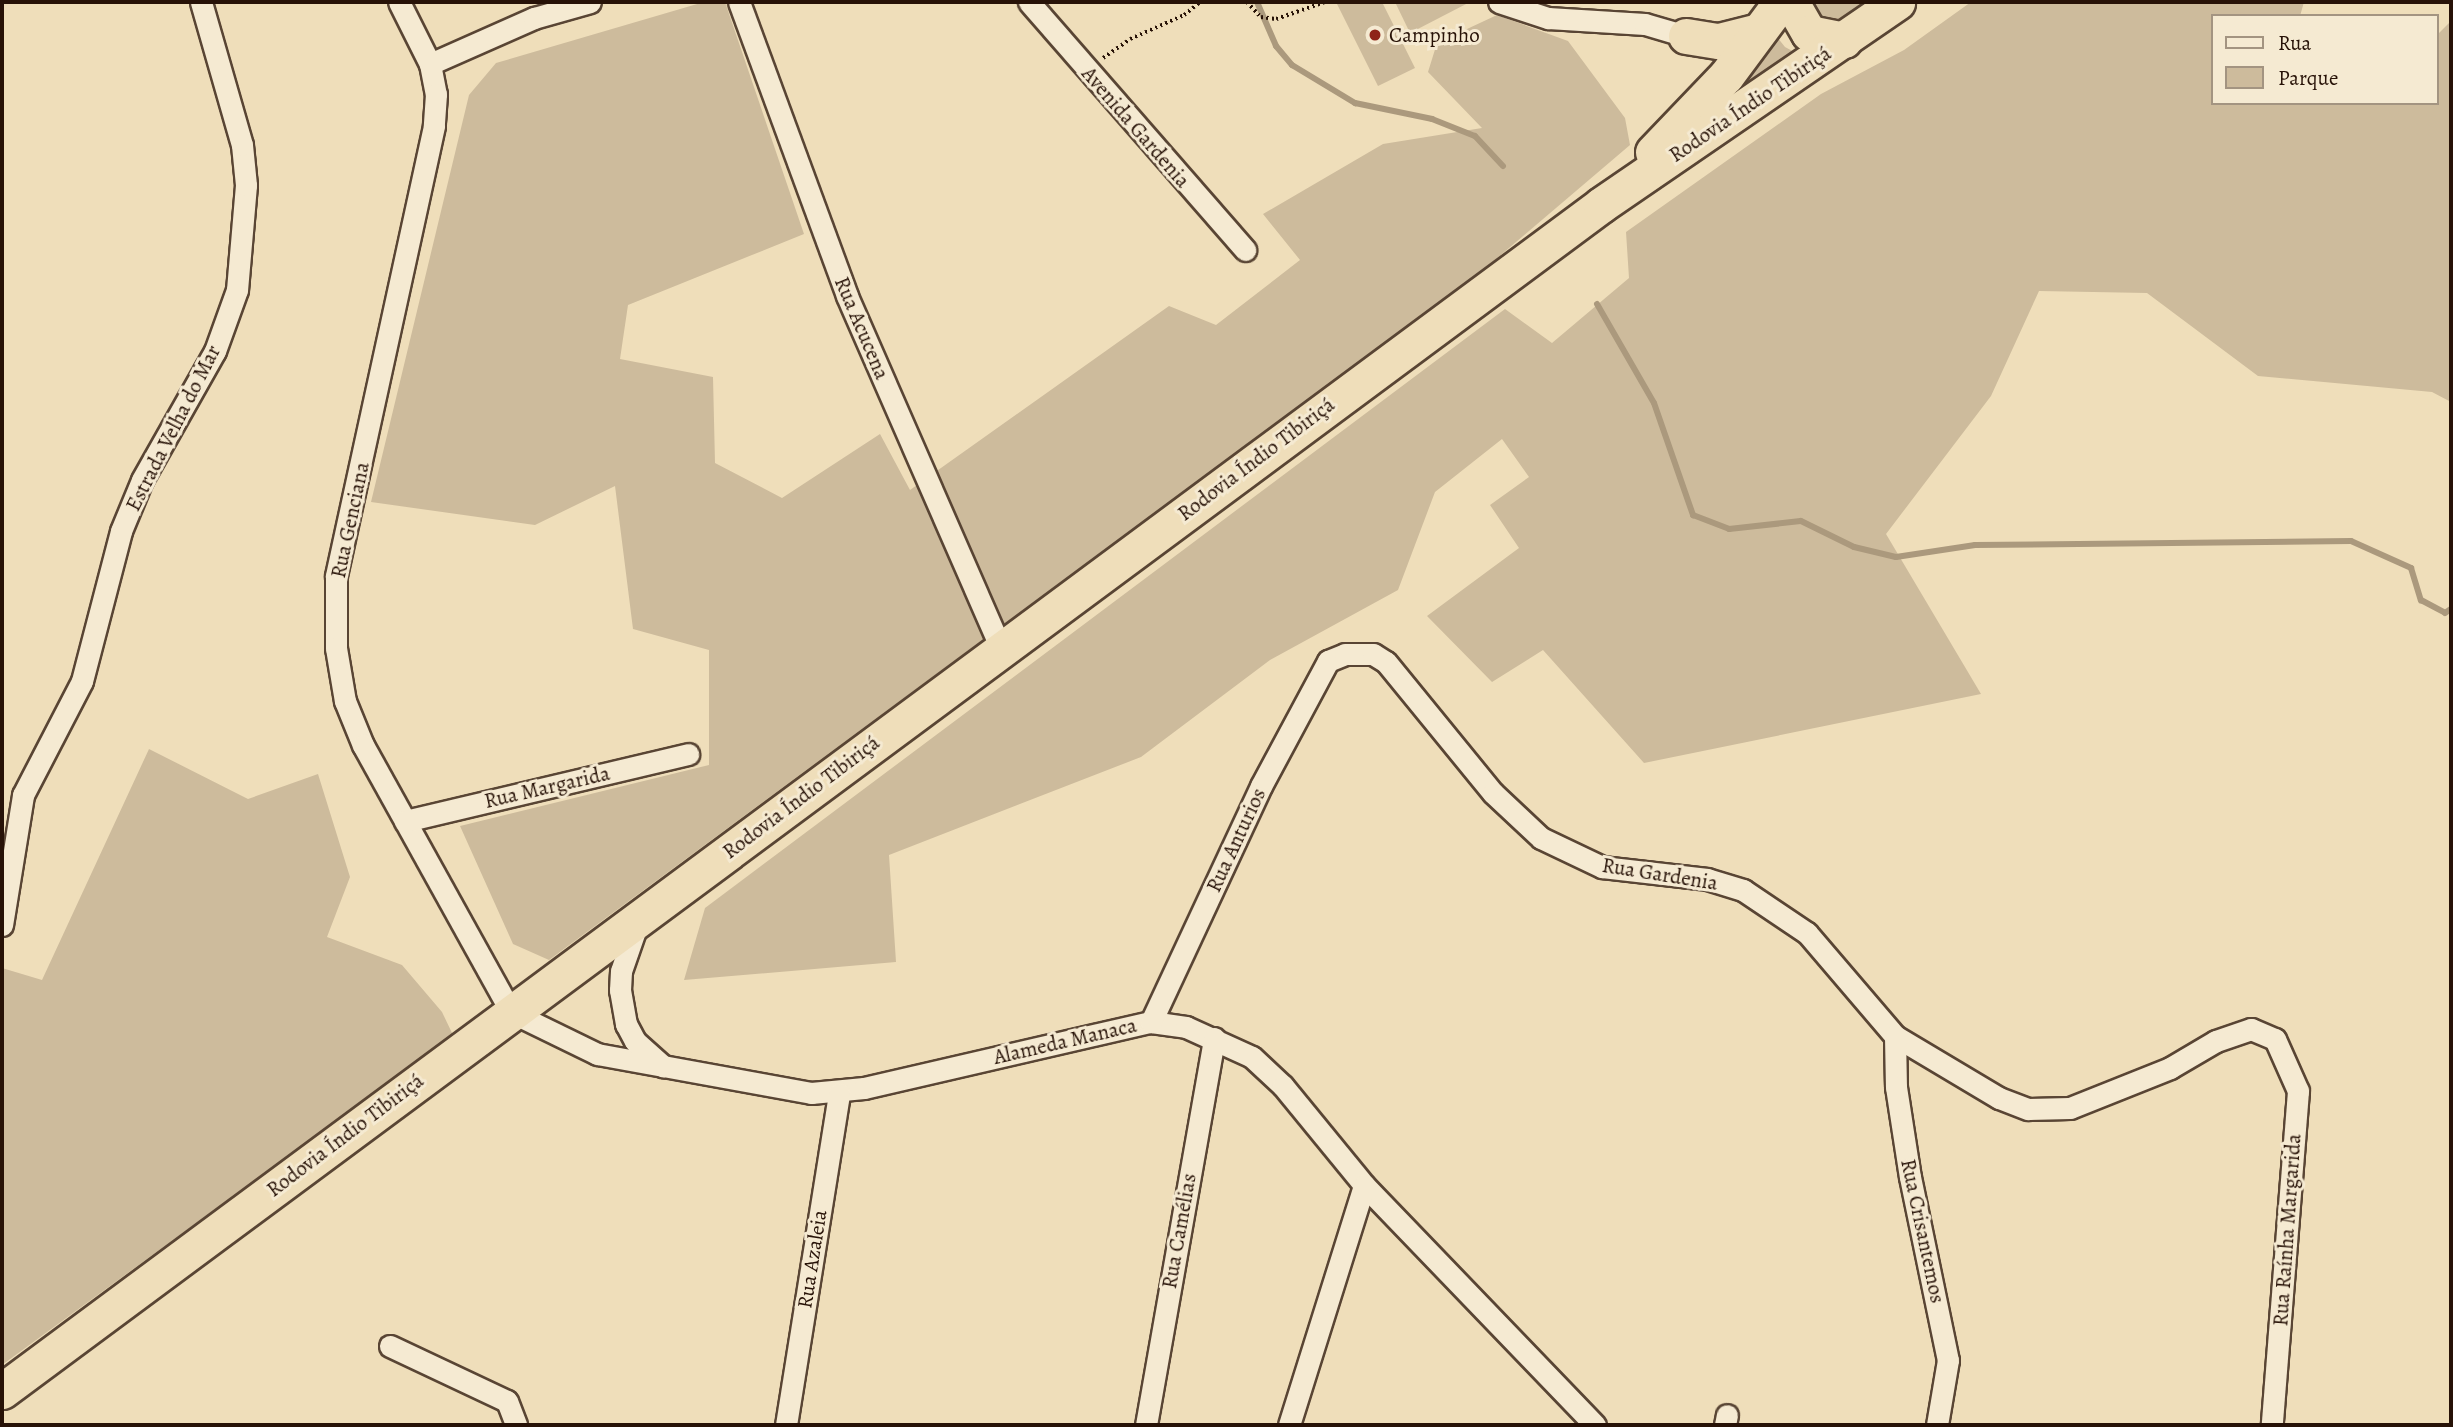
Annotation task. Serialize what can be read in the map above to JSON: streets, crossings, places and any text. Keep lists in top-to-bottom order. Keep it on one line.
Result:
{"streets":{"highway":["Rodovia Índio Tibiriçá"],"street":["Avenida Gardenia","Rua Acucena","Estrada Velha do Mar","Rua Genciana","Rua Margarida","Rua Anturios","Rua Gardenia","Alameda Manaca","Rua Raínha Margarida","Rua Camélias","Rua Crisantemos","Rua Azaleia"]},"crossings":[["Rodovia Índio Tibiriçá","Rua Acucena"],["Rodovia Índio Tibiriçá","Rua Genciana"],["Rodovia Índio Tibiriçá","Alameda Manaca"],["Rua Genciana","Rua Margarida"],["Rua Genciana","Alameda Manaca"],["Rua Anturios","Rua Gardenia"],["Rua Anturios","Alameda Manaca"],["Rua Gardenia","Rua Raínha Margarida"],["Rua Gardenia","Rua Crisantemos"],["Alameda Manaca","Rua Camélias"],["Alameda Manaca","Rua Azaleia"]],"places":["Campinho"],"legend":["Rua","Parque"]}
